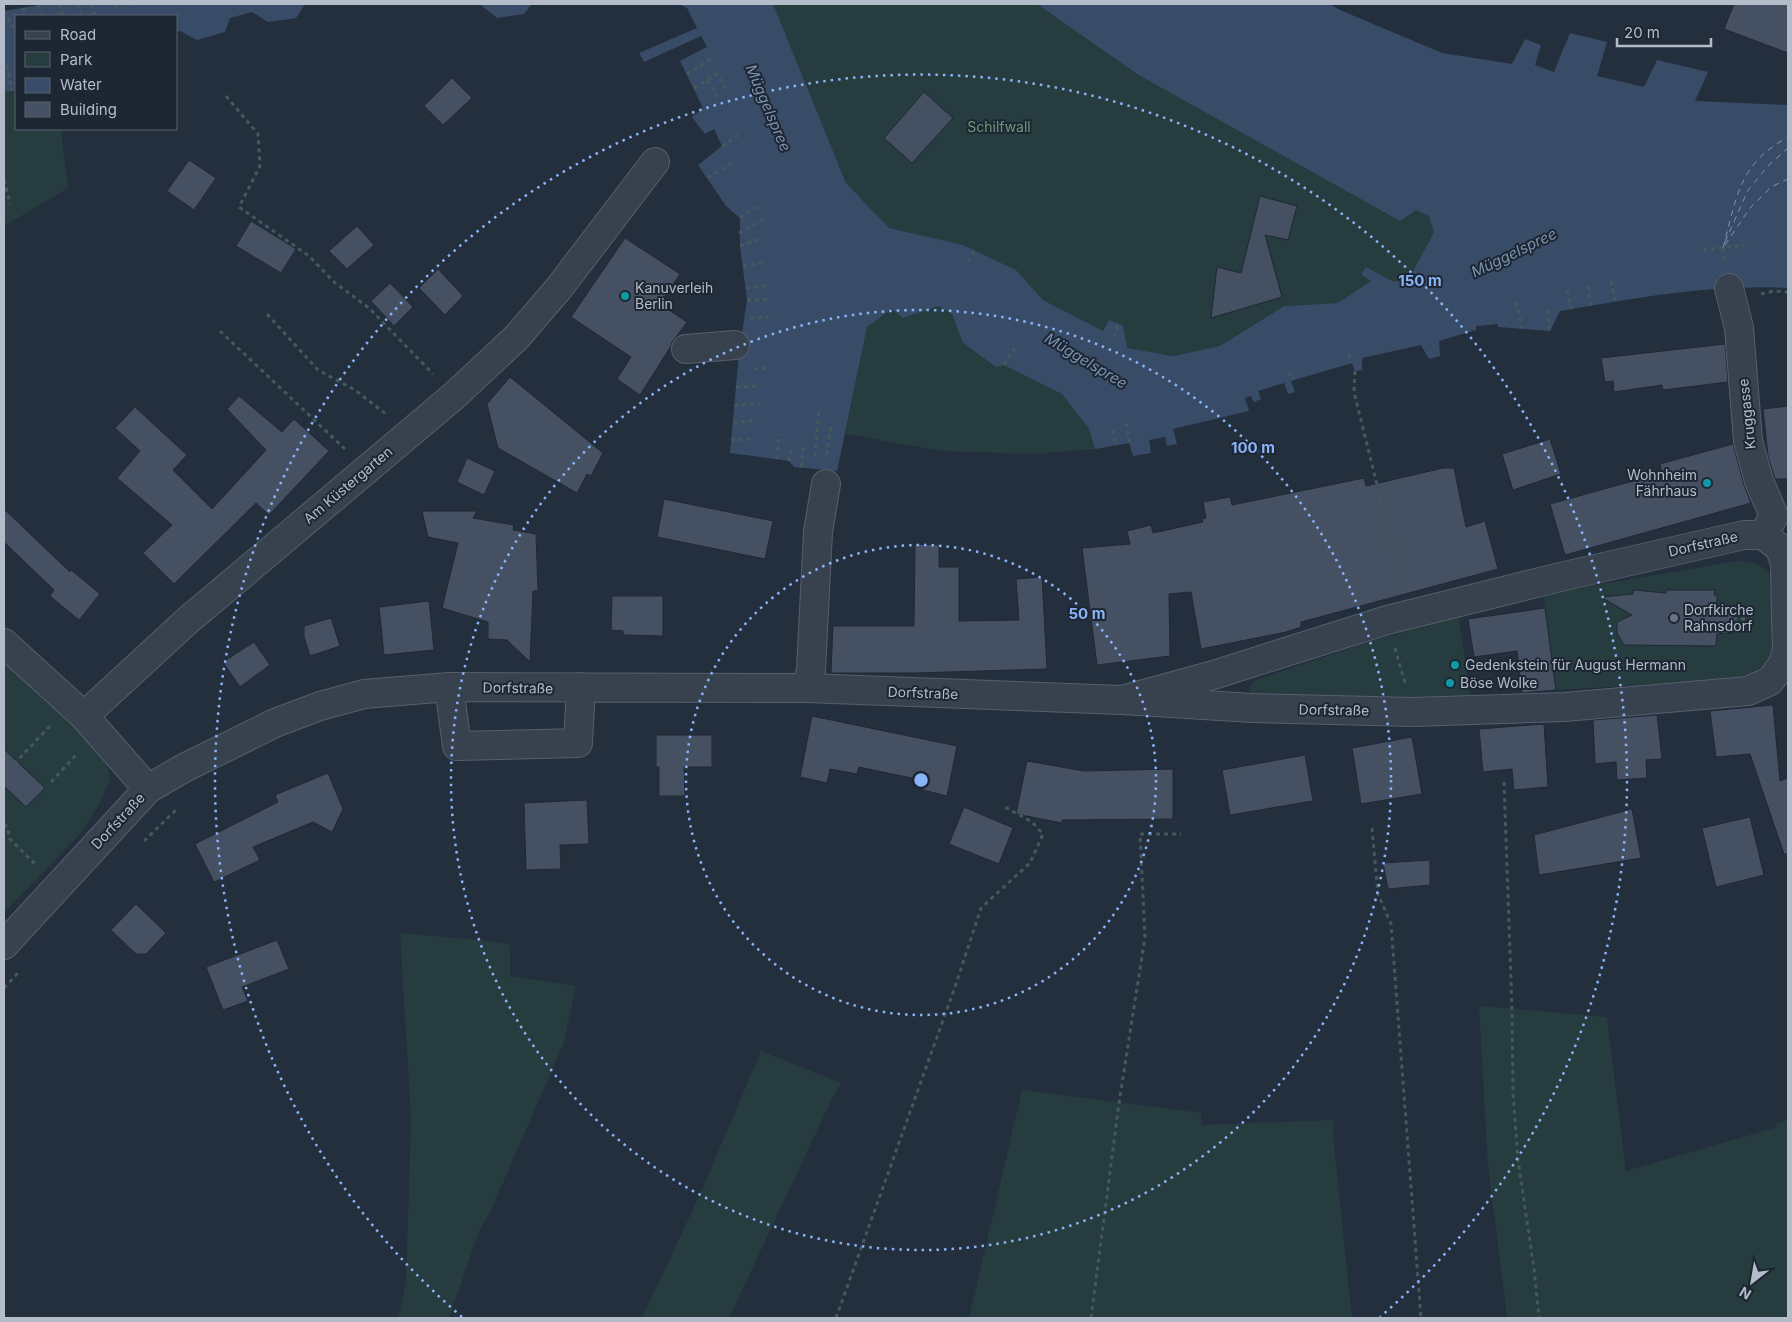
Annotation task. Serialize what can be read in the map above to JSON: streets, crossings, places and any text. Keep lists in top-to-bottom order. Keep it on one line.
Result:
{"streets":{"street":["Kruggasse","Am Küstergarten","Dorfstraße"]},"crossings":[["Kruggasse","Dorfstraße"]],"water":["Müggelspree"],"parks":["Schilfwall"],"places":["Kanuverleih Berlin","Wohnheim Fährhaus","Dorfkirche Rahnsdorf","Gedenkstein für August Hermann","Böse Wolke"],"legend":["Road","Park","Water","Building"],"scale_bar":"20 m","north":"bottom left","rings":["150 m","100 m","50 m"]}
